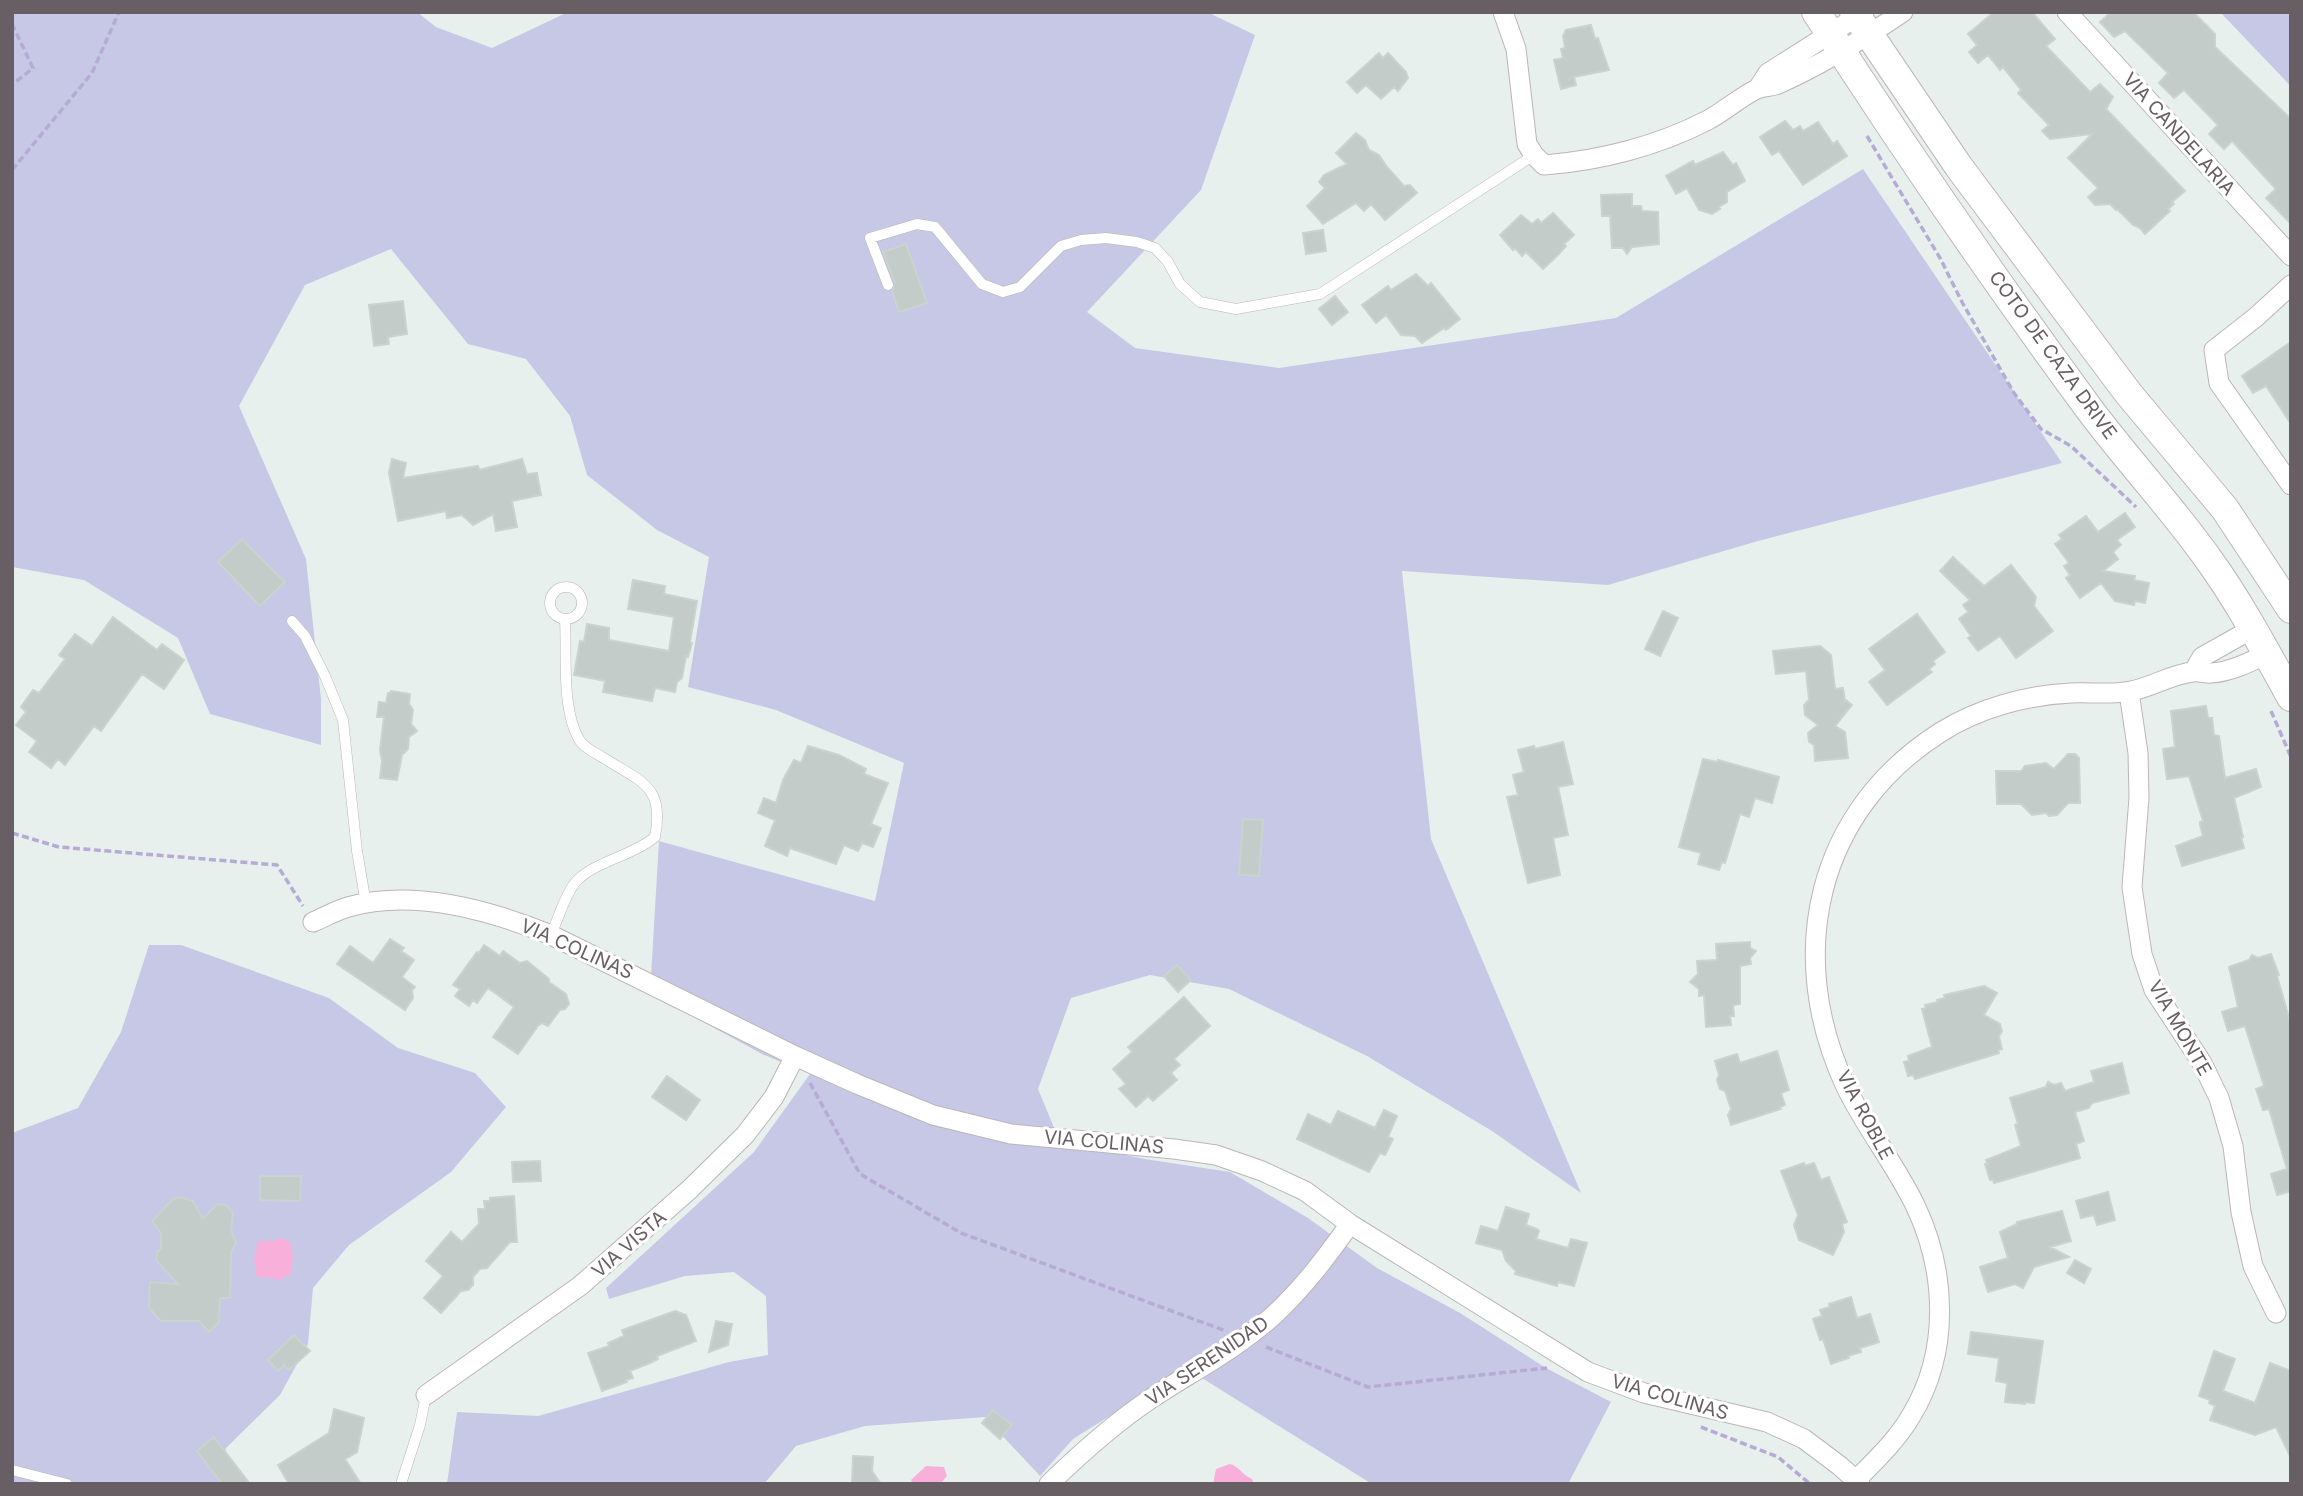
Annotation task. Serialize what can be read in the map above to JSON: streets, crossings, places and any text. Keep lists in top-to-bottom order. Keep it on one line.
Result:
{"streets":{"main road":["COTO DE CAZA DRIVE"],"street":["VIA CANDELARIA","VIA COLINAS","VIA MONTE","VIA ROBLE","VIA VISTA","VIA SERENIDAD"]},"crossings":[["COTO DE CAZA DRIVE","VIA ROBLE"],["VIA COLINAS","VIA ROBLE"],["VIA COLINAS","VIA VISTA"],["VIA COLINAS","VIA SERENIDAD"],["VIA MONTE","VIA ROBLE"]]}
